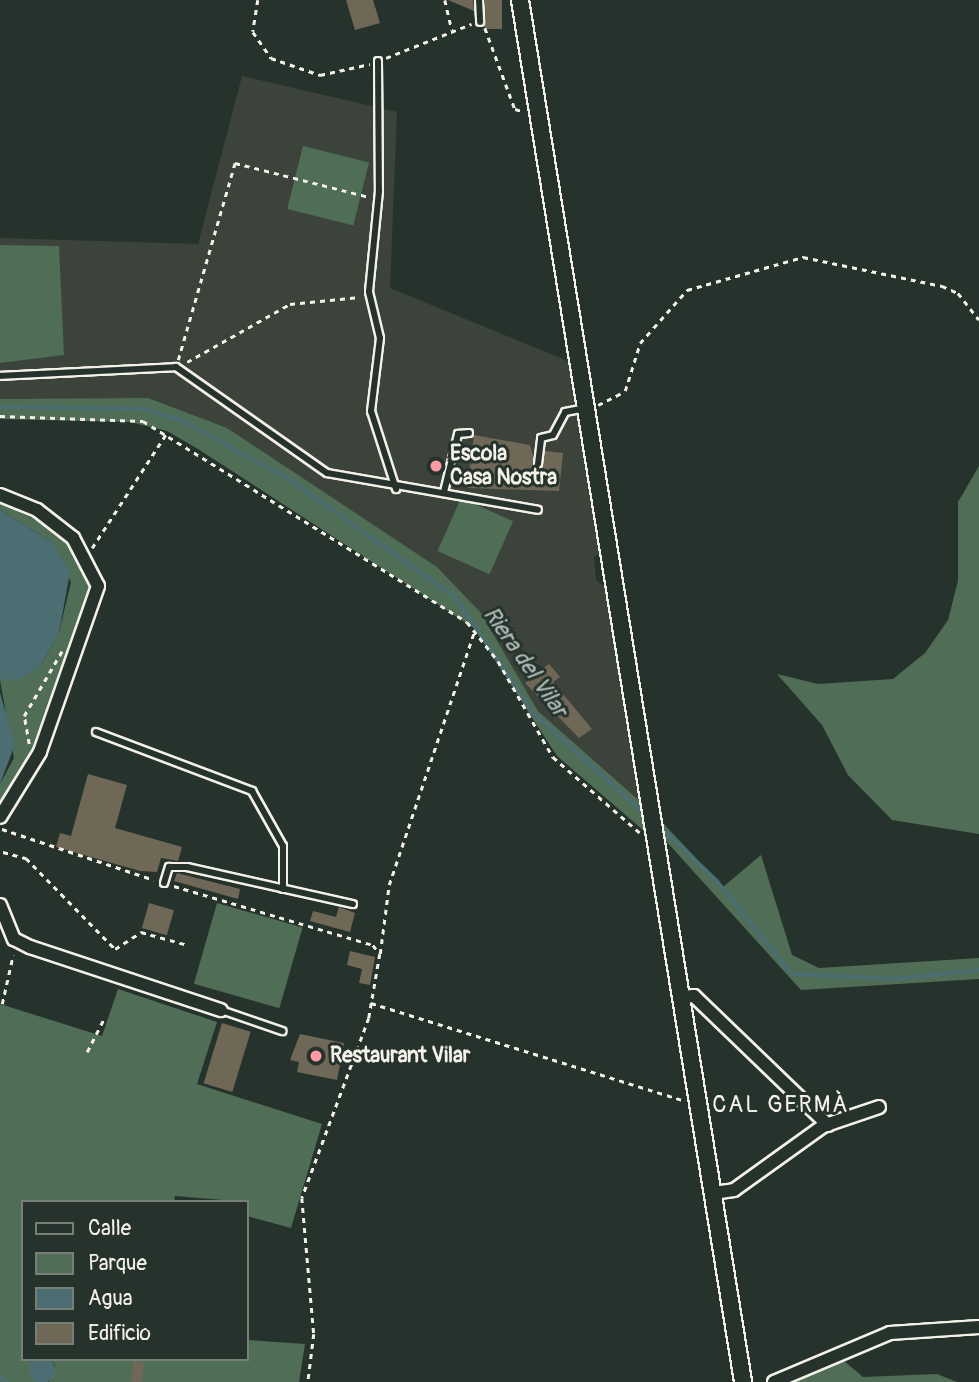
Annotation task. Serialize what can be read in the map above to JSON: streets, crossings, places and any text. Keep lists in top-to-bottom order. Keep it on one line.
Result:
{"districts":["CAL GERMÀ"],"water":["Riera del Vilar"],"places":["Escola Casa Nostra","Restaurant Vilar"],"legend":["Calle","Parque","Agua","Edificio"]}
